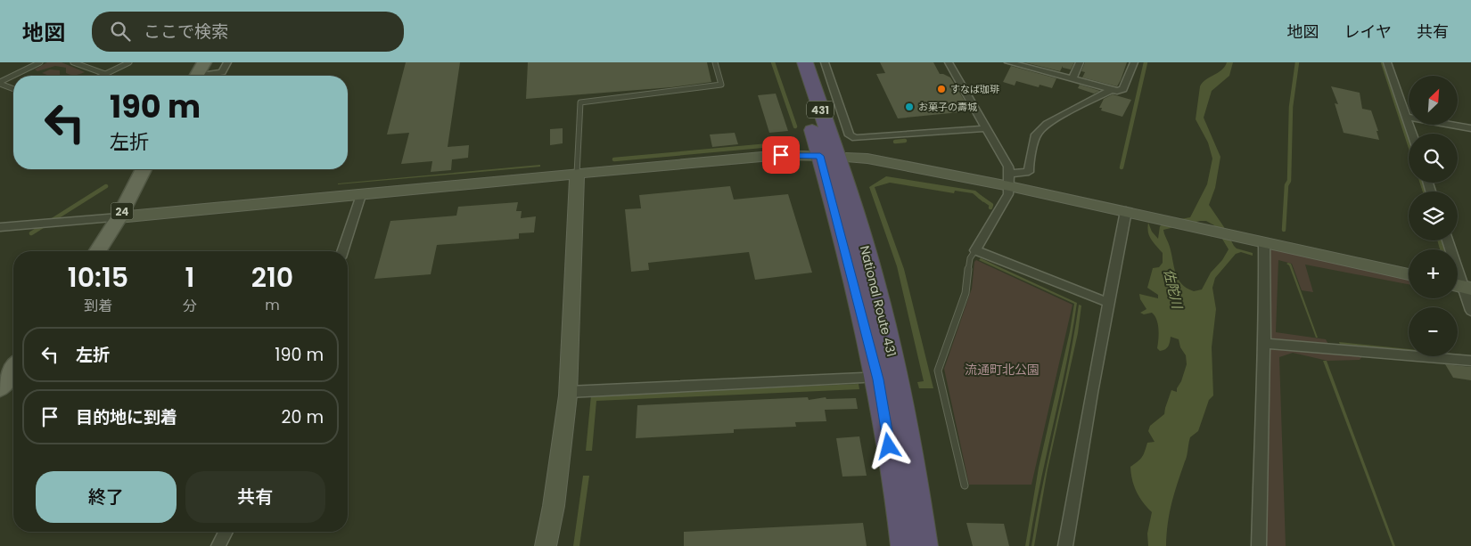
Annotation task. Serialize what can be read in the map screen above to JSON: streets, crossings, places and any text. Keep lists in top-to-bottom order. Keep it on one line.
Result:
{"streets":{"highway":["431","National Route 431"],"main road":["24"]},"water":["佐陀川"],"parks":["流通町北公園"],"places":["すなば珈琲","お菓子の壽城"],"north":"top right","page":{"header":"地図","search":"ここで検索","nav":["地図","レイヤ","共有"],"map_buttons":["+","−"],"turn":["190 m","左折"],"eta":["10:15","到着","1","分","210","m"],"list":[{"name":"左折","value":"190 m"},{"name":"目的地に到着","value":"20 m"}],"buttons":["終了","共有"]}}
